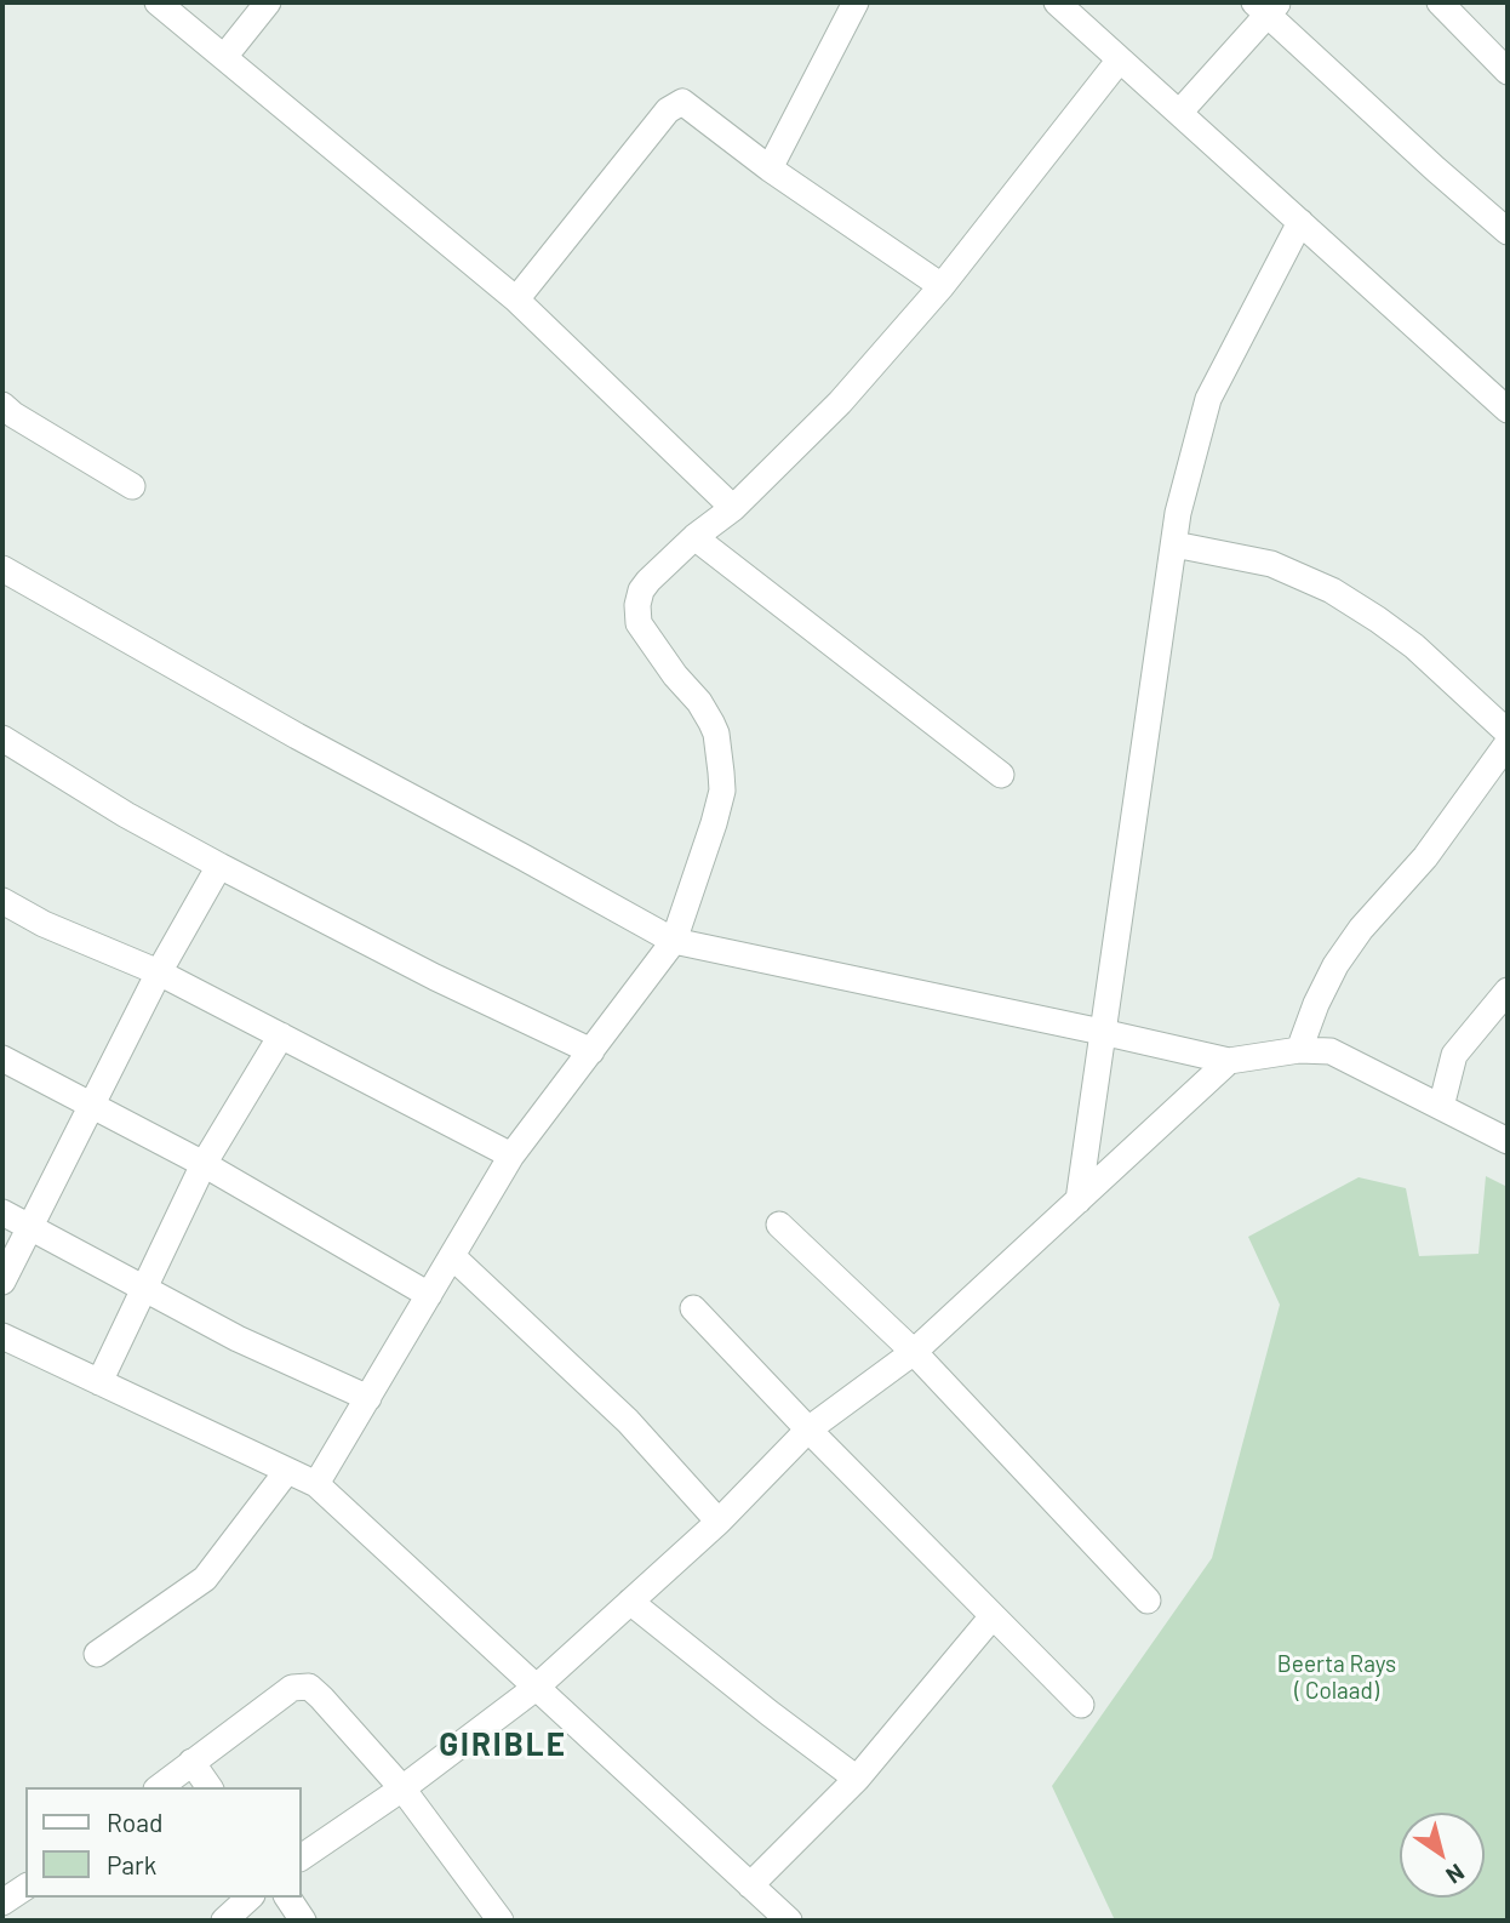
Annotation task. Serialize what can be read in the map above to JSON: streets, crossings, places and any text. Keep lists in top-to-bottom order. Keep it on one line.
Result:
{"districts":["GIRIBLE"],"parks":["Beerta Rays ( Colaad)"],"legend":["Road","Park"],"north":"bottom right"}
